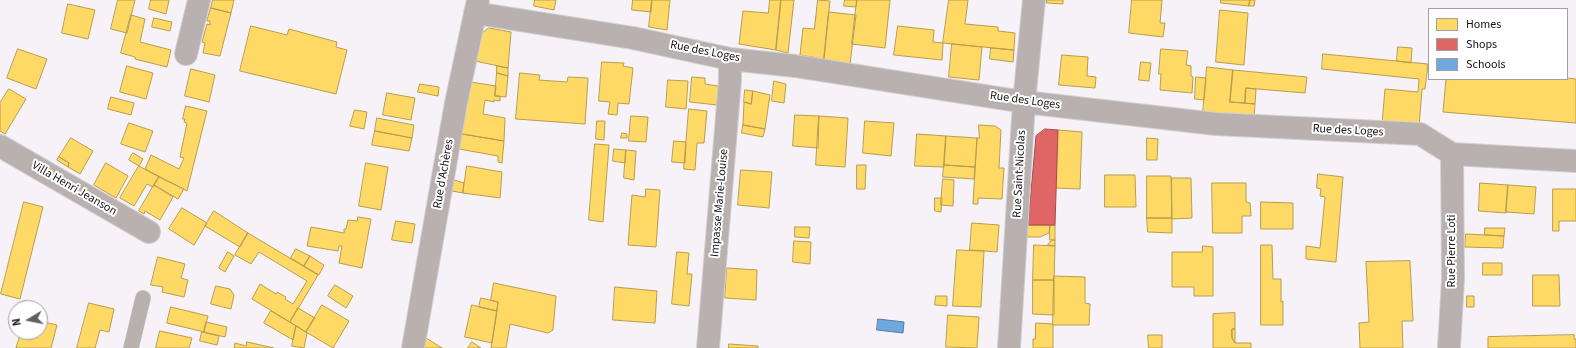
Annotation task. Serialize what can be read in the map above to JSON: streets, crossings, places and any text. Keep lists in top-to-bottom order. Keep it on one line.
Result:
{"streets":{"street":["Rue des Loges","Rue d'Achères","Rue Saint-Nicolas","Villa Henri Jeanson","Impasse Marie-Louise","Rue Pierre Loti"]},"crossings":[["Rue des Loges","Rue d'Achères"],["Rue des Loges","Rue Saint-Nicolas"],["Rue des Loges","Impasse Marie-Louise"],["Rue des Loges","Rue Pierre Loti"]],"legend":["Homes","Shops","Schools"],"north":"left"}
